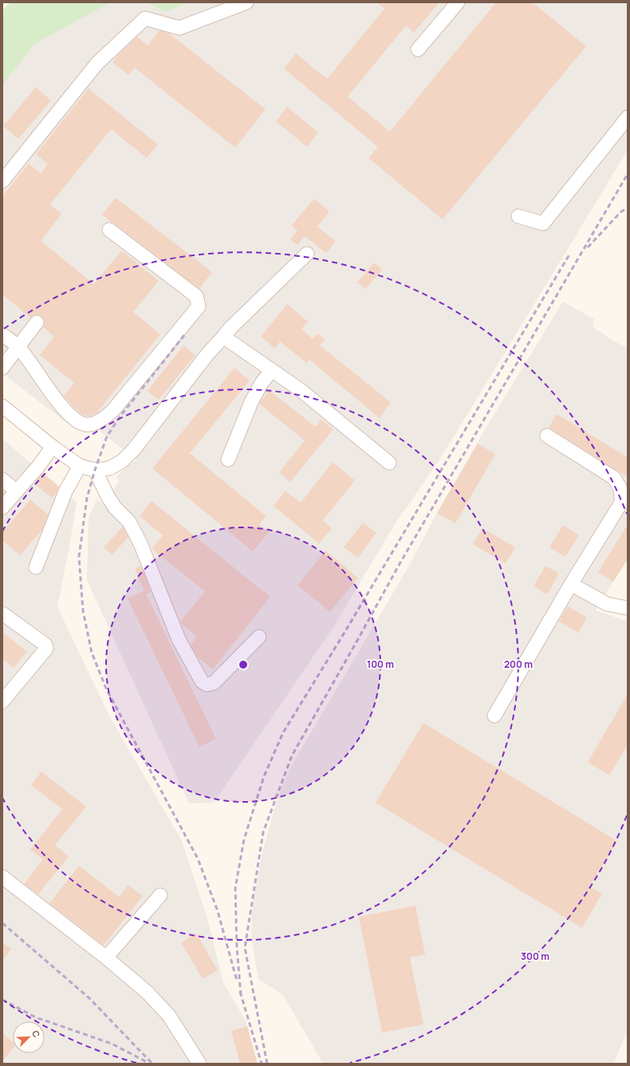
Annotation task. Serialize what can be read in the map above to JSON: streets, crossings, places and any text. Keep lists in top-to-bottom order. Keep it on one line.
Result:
{"north":"top right","rings":["100 m","200 m","300 m"]}
